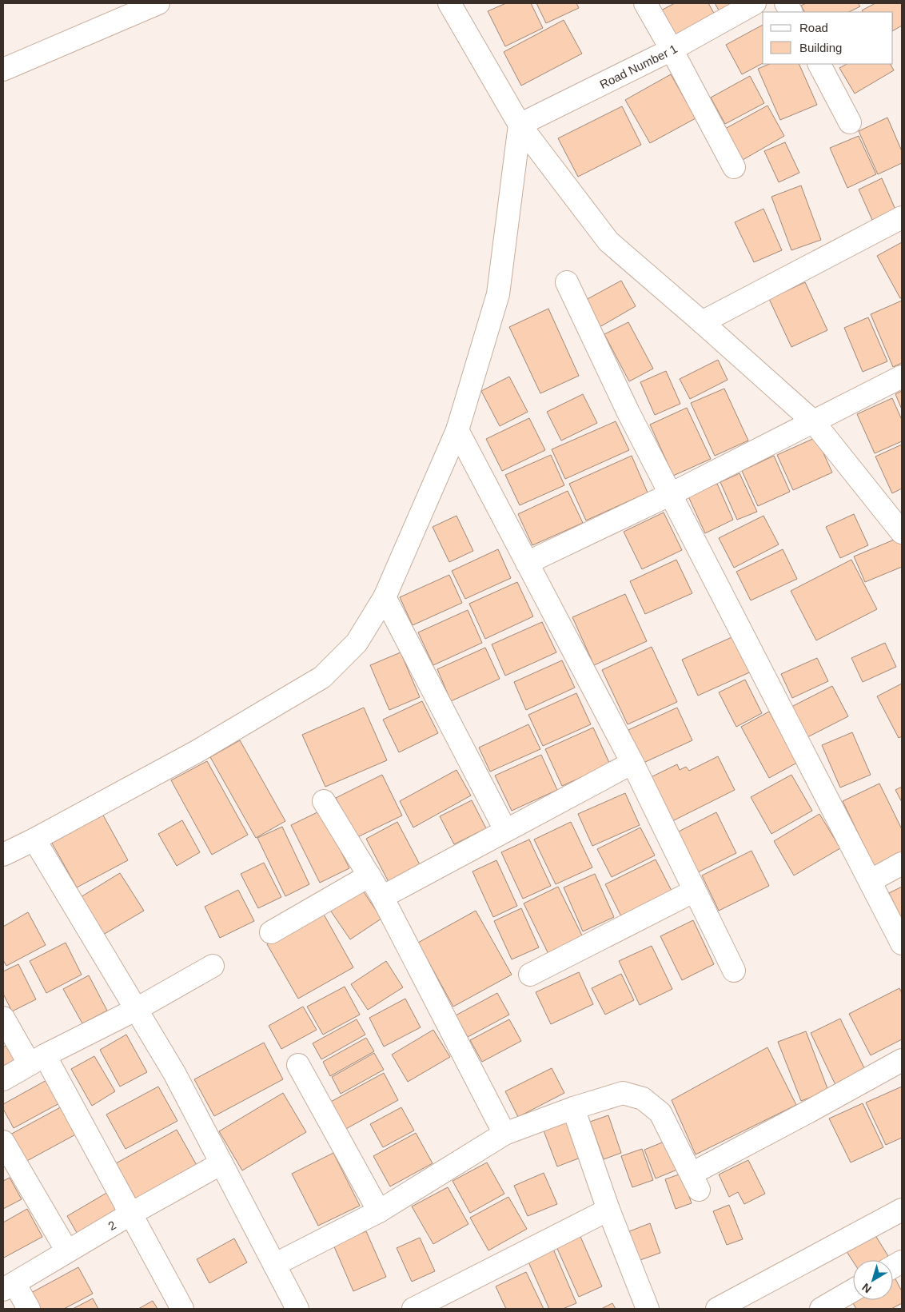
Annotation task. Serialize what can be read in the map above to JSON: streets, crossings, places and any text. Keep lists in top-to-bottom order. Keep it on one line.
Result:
{"streets":{"street":["Road Number 1","2"]},"legend":["Road","Building"],"north":"bottom left"}
